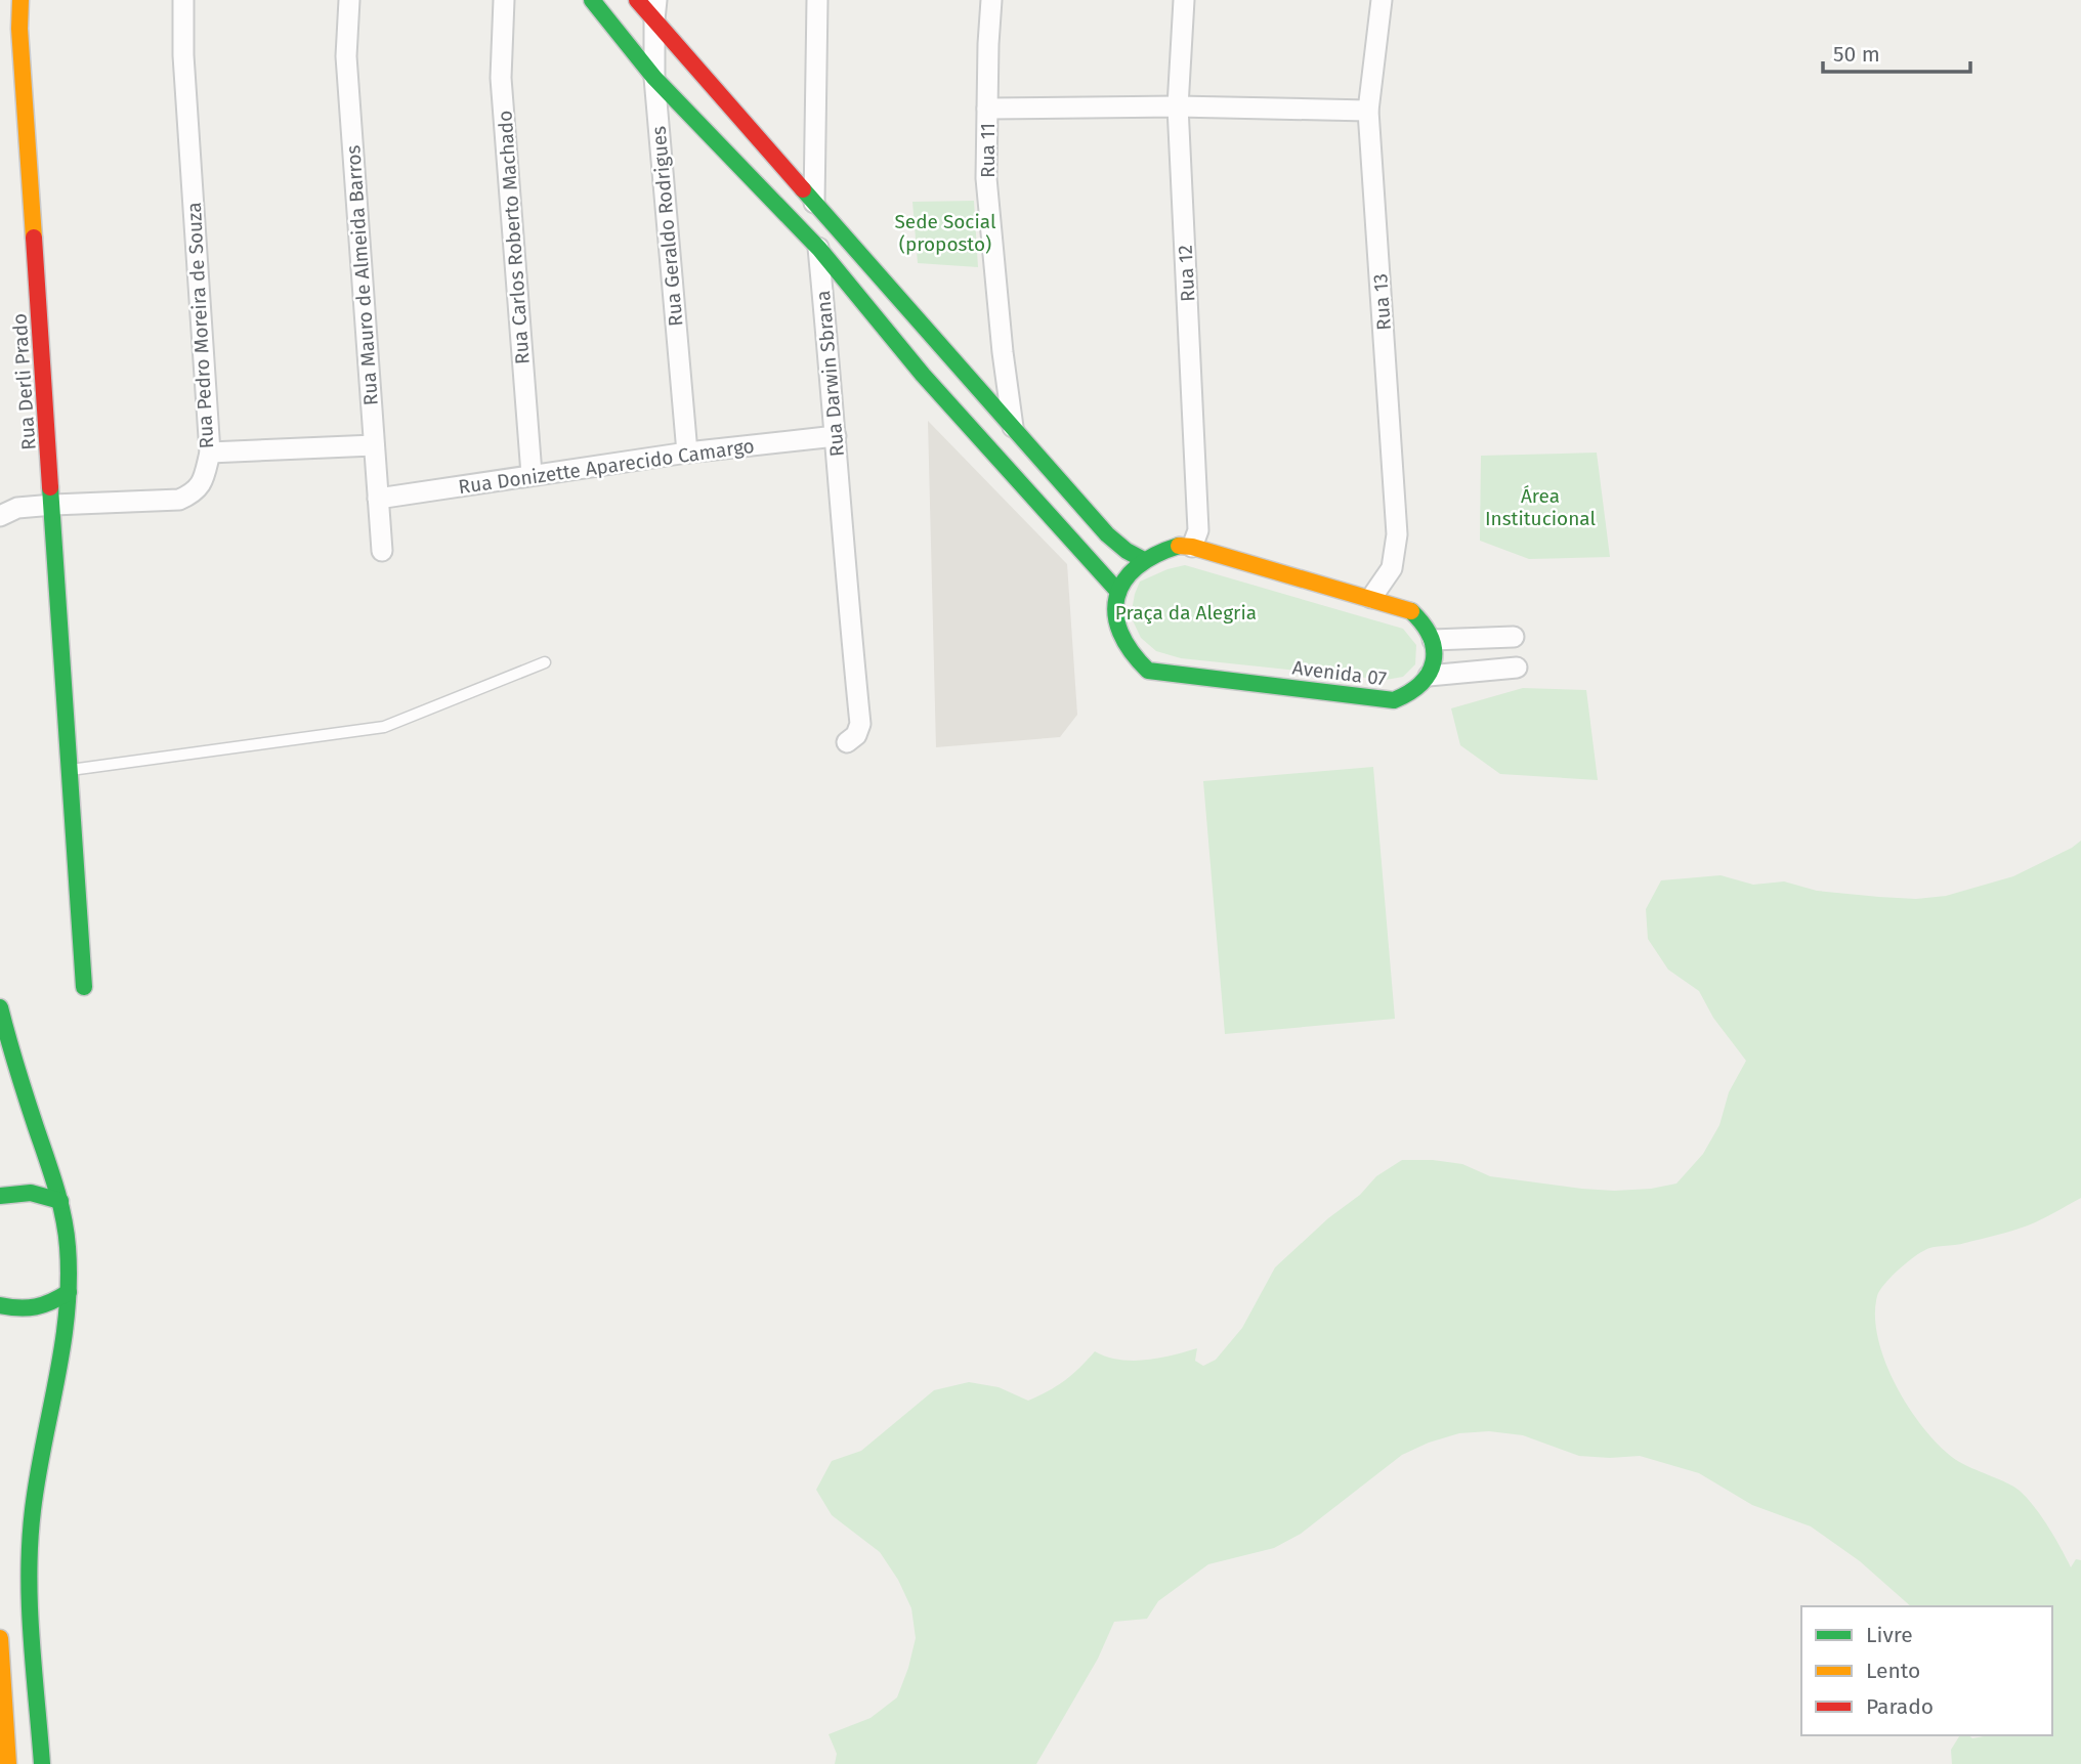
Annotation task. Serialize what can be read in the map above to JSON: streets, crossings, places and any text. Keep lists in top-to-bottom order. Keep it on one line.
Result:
{"streets":{"main road":["Rua Derli Prado","Avenida 07"],"street":["Rua 11","Rua Geraldo Rodrigues","Rua Carlos Roberto Machado","Rua 12","Rua Mauro de Almeida Barros","Rua 13","Rua Pedro Moreira de Souza","Rua Darwin Sbrana","Rua Donizette Aparecido Camargo"]},"crossings":[["Rua Geraldo Rodrigues","Rua Donizette Aparecido Camargo"],["Rua Carlos Roberto Machado","Rua Donizette Aparecido Camargo"],["Rua Mauro de Almeida Barros","Rua Donizette Aparecido Camargo"],["Rua Pedro Moreira de Souza","Rua Derli Prado"],["Rua Darwin Sbrana","Rua Donizette Aparecido Camargo"]],"parks":["Sede Social (proposto)","Área Institucional","Praça da Alegria"],"legend":["Livre","Lento","Parado"],"scale_bar":"50 m"}
